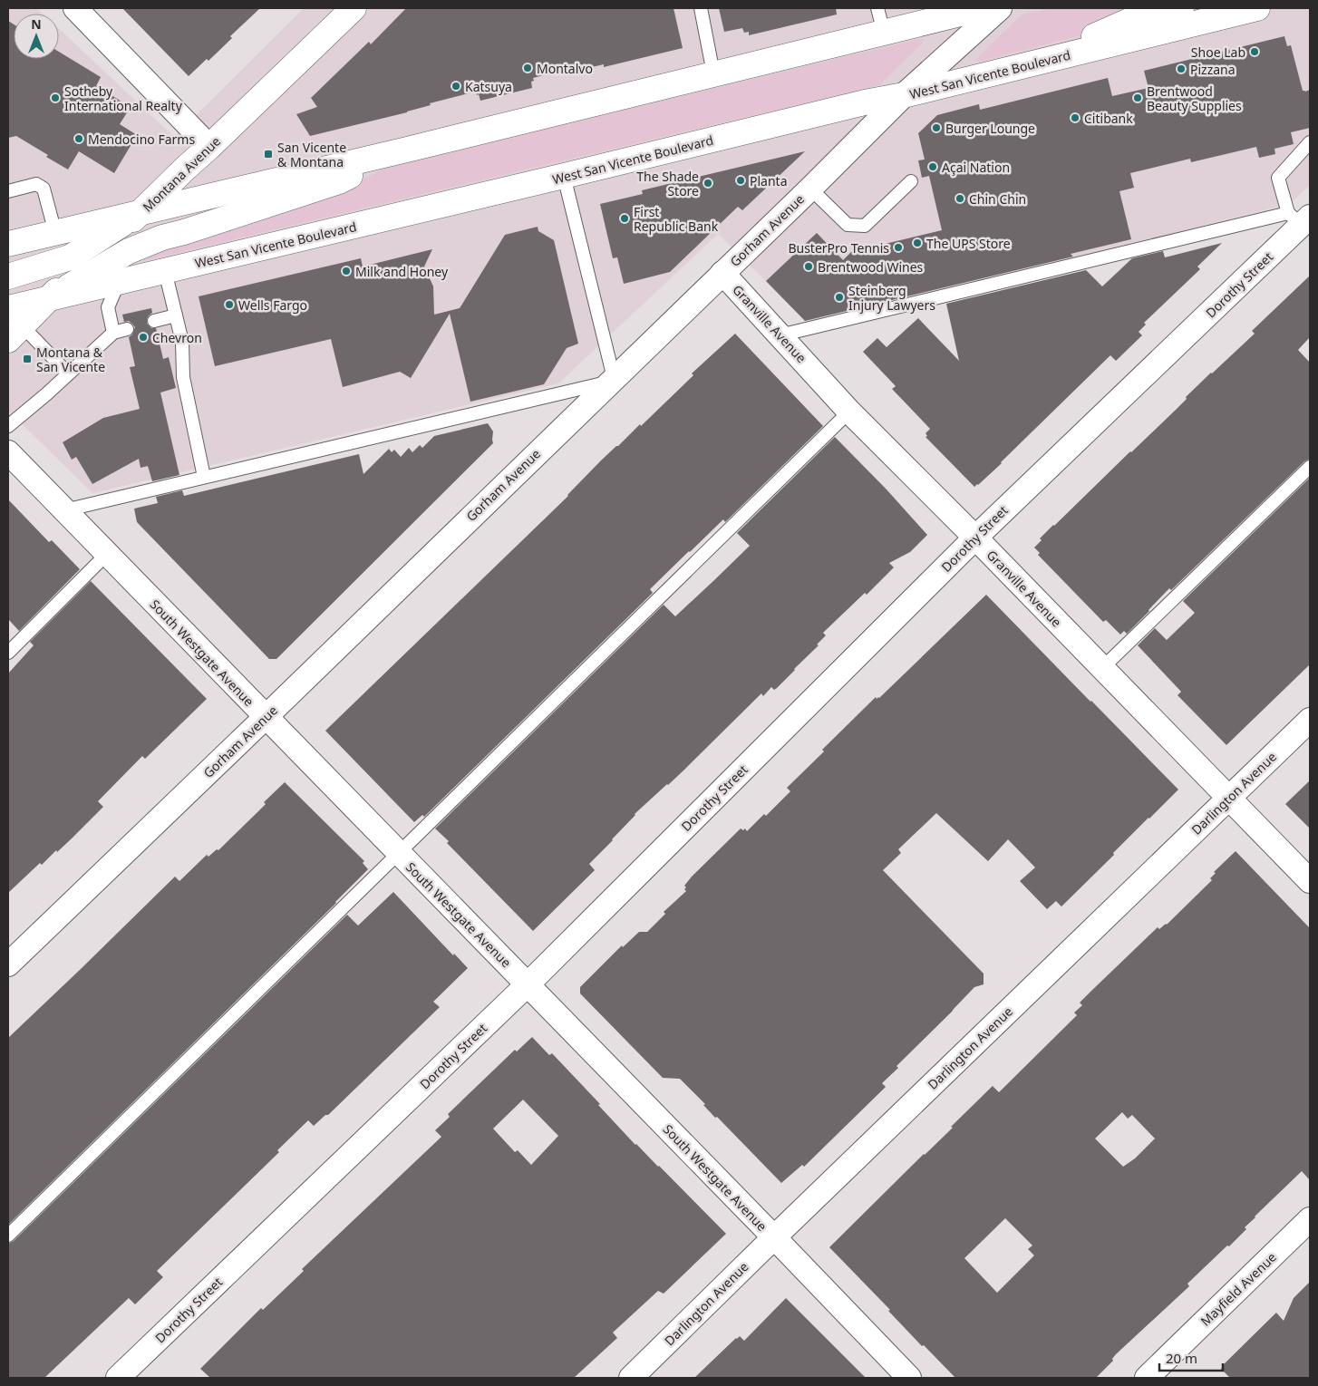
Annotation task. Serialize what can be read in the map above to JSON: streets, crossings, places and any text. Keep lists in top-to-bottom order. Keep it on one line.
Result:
{"streets":{"main road":["West San Vicente Boulevard","Montana Avenue"],"street":["Gorham Avenue","Dorothy Street","Granville Avenue","South Westgate Avenue","Darlington Avenue","Mayfield Avenue"]},"crossings":[["West San Vicente Boulevard","Montana Avenue"],["West San Vicente Boulevard","Gorham Avenue"],["Gorham Avenue","Granville Avenue"],["Gorham Avenue","South Westgate Avenue"],["Dorothy Street","Granville Avenue"],["Dorothy Street","South Westgate Avenue"],["Granville Avenue","Darlington Avenue"],["South Westgate Avenue","Darlington Avenue"]],"places":{"other":["Shoe Lab","Montalvo","Pizzana","Katsuya","Sotheby International Realty","Brentwood Beauty Supplies","Citibank","Burger Lounge","Mendocino Farms","Açai Nation","Planta","The Shade Store","Chin Chin","First Republic Bank","The UPS Store","BusterPro Tennis","Brentwood Wines","Milk and Honey","Steinberg Injury Lawyers","Wells Fargo","Chevron"],"transit":["San Vicente & Montana","Montana & San Vicente"]},"scale_bar":"20 m","north":"top"}
